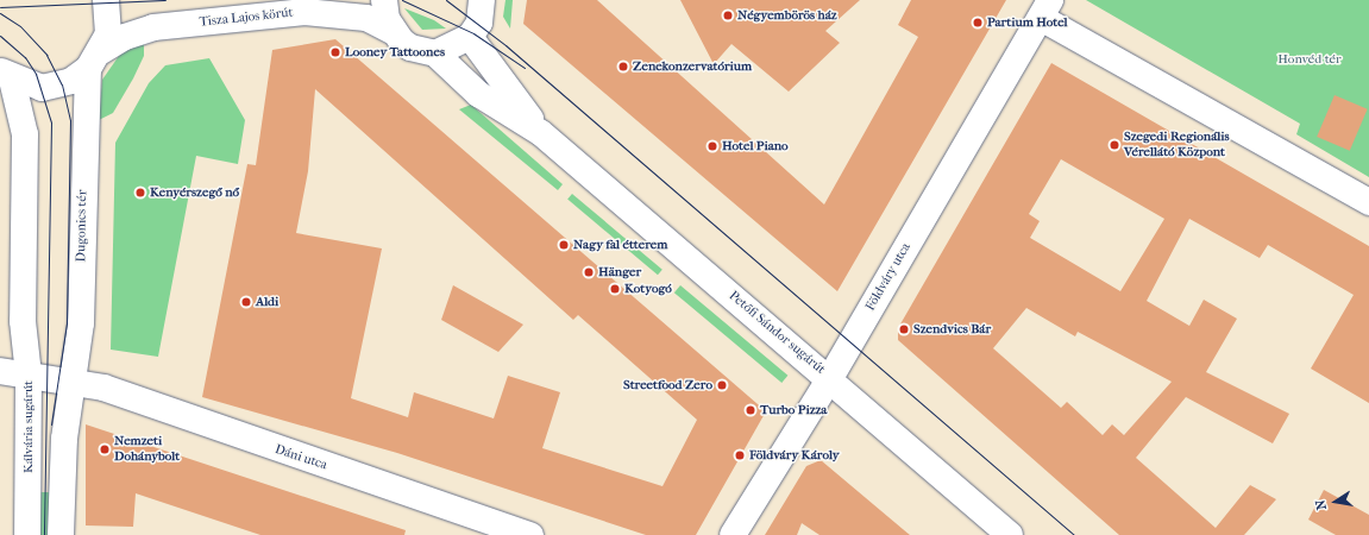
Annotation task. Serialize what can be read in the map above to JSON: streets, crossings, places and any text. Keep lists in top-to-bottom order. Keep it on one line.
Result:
{"streets":{"street":["Tisza Lajos körút","Dugonics tér","Földváry utca","Petőfi Sándor sugárút","Kálvária sugárút","Dáni utca"]},"crossings":[["Tisza Lajos körút","Dugonics tér"],["Tisza Lajos körút","Petőfi Sándor sugárút"],["Dugonics tér","Kálvária sugárút"],["Dugonics tér","Dáni utca"],["Földváry utca","Petőfi Sándor sugárút"],["Kálvária sugárút","Dáni utca"]],"parks":["Honvéd tér"],"places":["Négyembörös ház","Partium Hotel","Looney Tattoones","Zenekonzervatórium","Szegedi Regionális Vérellátó Központ","Hotel Piano","Kenyérszegő nő","Nagy fal étterem","Hänger","Kotyogó","Aldi","Szendvics Bár","Streetfood Zero","Turbo Pizza","Nemzeti Dohánybolt","Földváry Károly"],"north":"left"}
